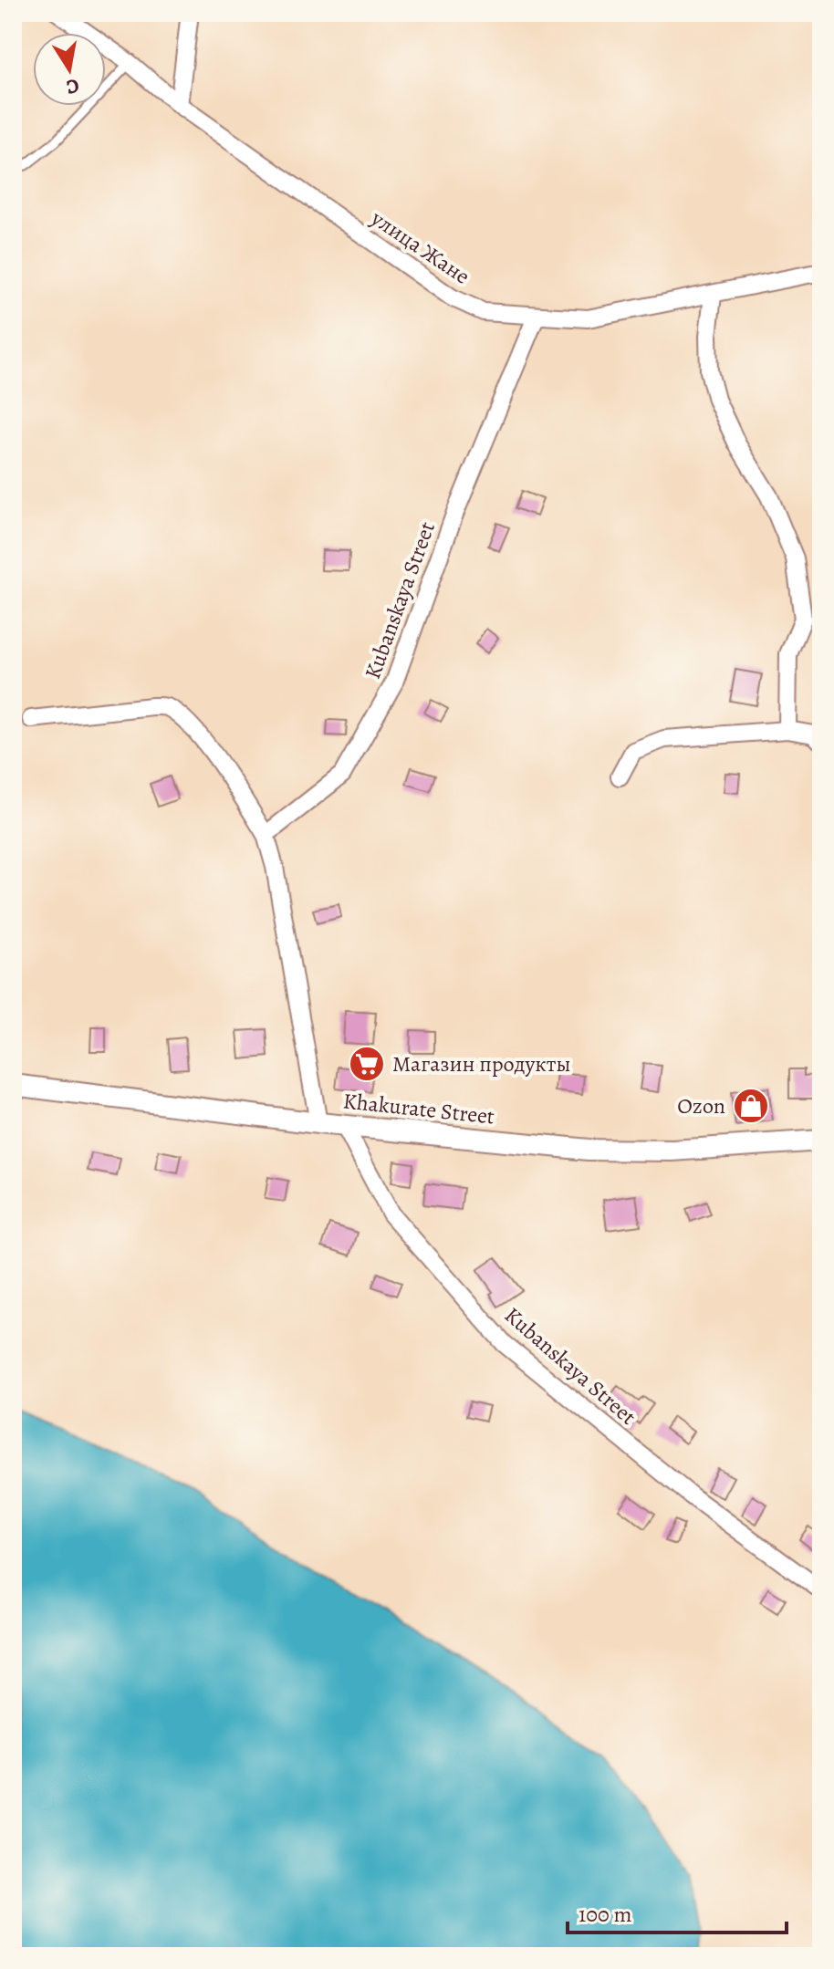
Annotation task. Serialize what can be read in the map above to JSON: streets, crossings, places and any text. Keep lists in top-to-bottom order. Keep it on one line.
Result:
{"streets":{"street":["улица Жане","Kubanskaya Street","Khakurate Street"]},"crossings":[["улица Жане","Kubanskaya Street"],["Kubanskaya Street","Khakurate Street"]],"places":{"supermarket":["Магазин продукты"],"shop":["Ozon"]},"scale_bar":"100 m","north":"bottom"}
